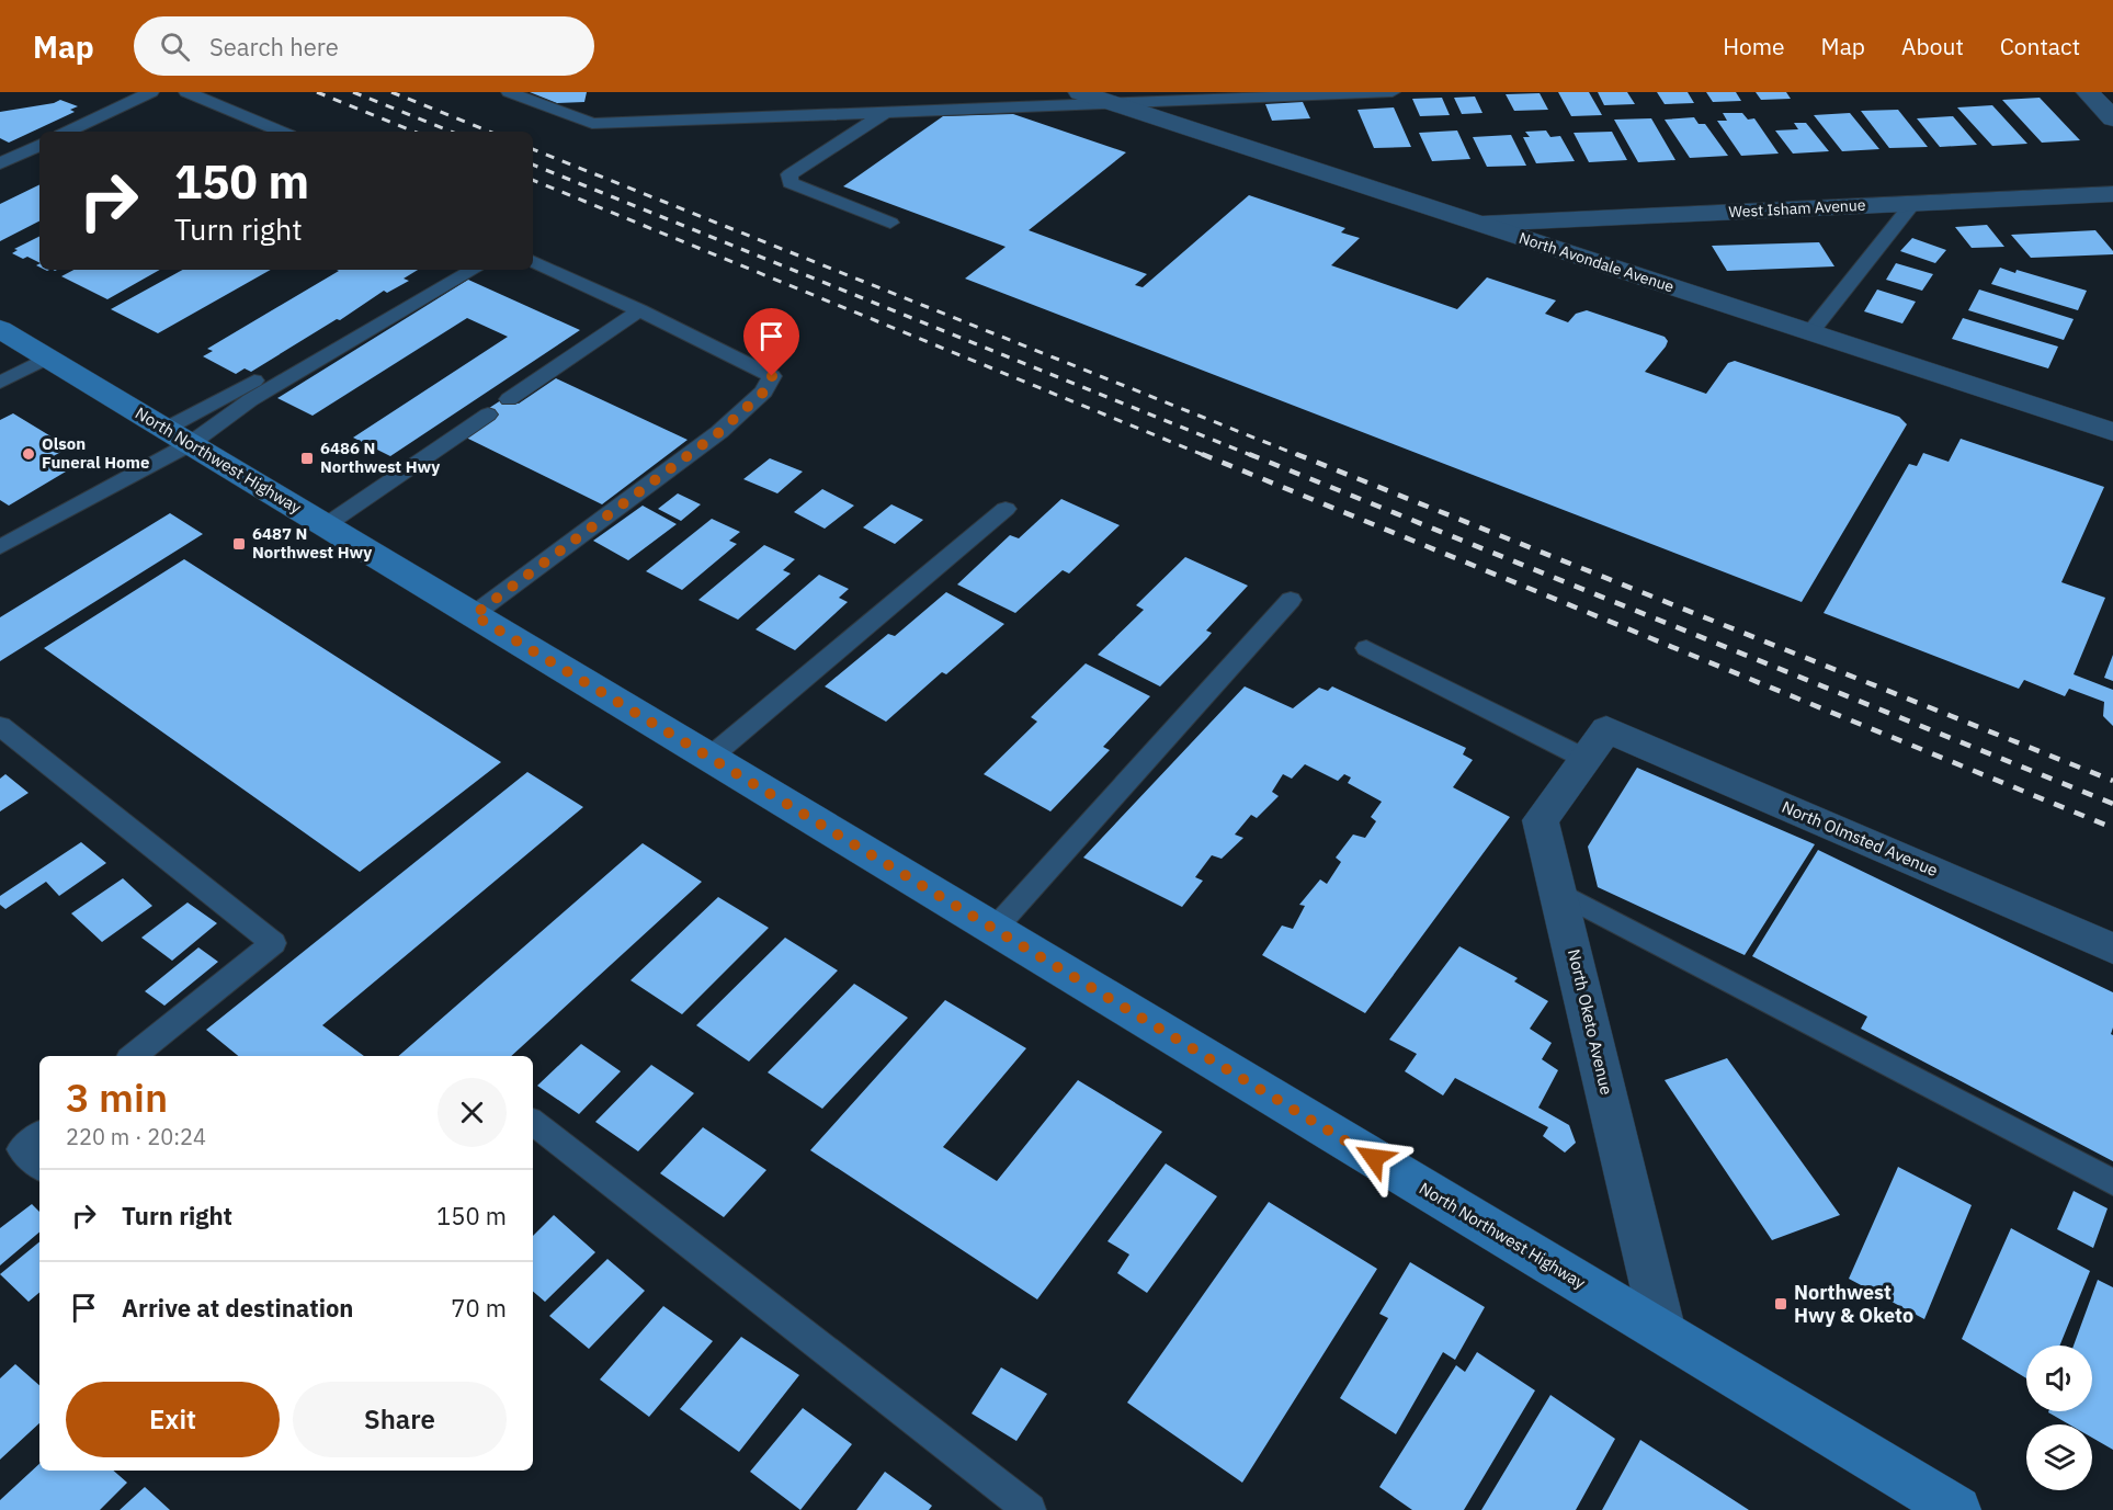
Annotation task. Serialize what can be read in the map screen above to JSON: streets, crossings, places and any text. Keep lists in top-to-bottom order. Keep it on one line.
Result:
{"streets":{"main road":["North Northwest Highway"],"street":["West Isham Avenue","North Avondale Avenue","North Olmsted Avenue","North Oketo Avenue"]},"crossings":[["West Isham Avenue","North Avondale Avenue"],["North Northwest Highway","North Oketo Avenue"],["North Olmsted Avenue","North Oketo Avenue"]],"places":{"other":["Olson Funeral Home"],"transit":["6486 N Northwest Hwy","6487 N Northwest Hwy","Northwest Hwy & Oketo"]},"page":{"header":"Map","search":"Search here","nav":["Home","Map","About","Contact"],"turn":["150 m","Turn right"],"heading":["3 min","220 m · 20:24"],"list":[{"name":"Turn right","value":"150 m"},{"name":"Arrive at destination","value":"70 m"}],"buttons":["Exit","Share"]}}
